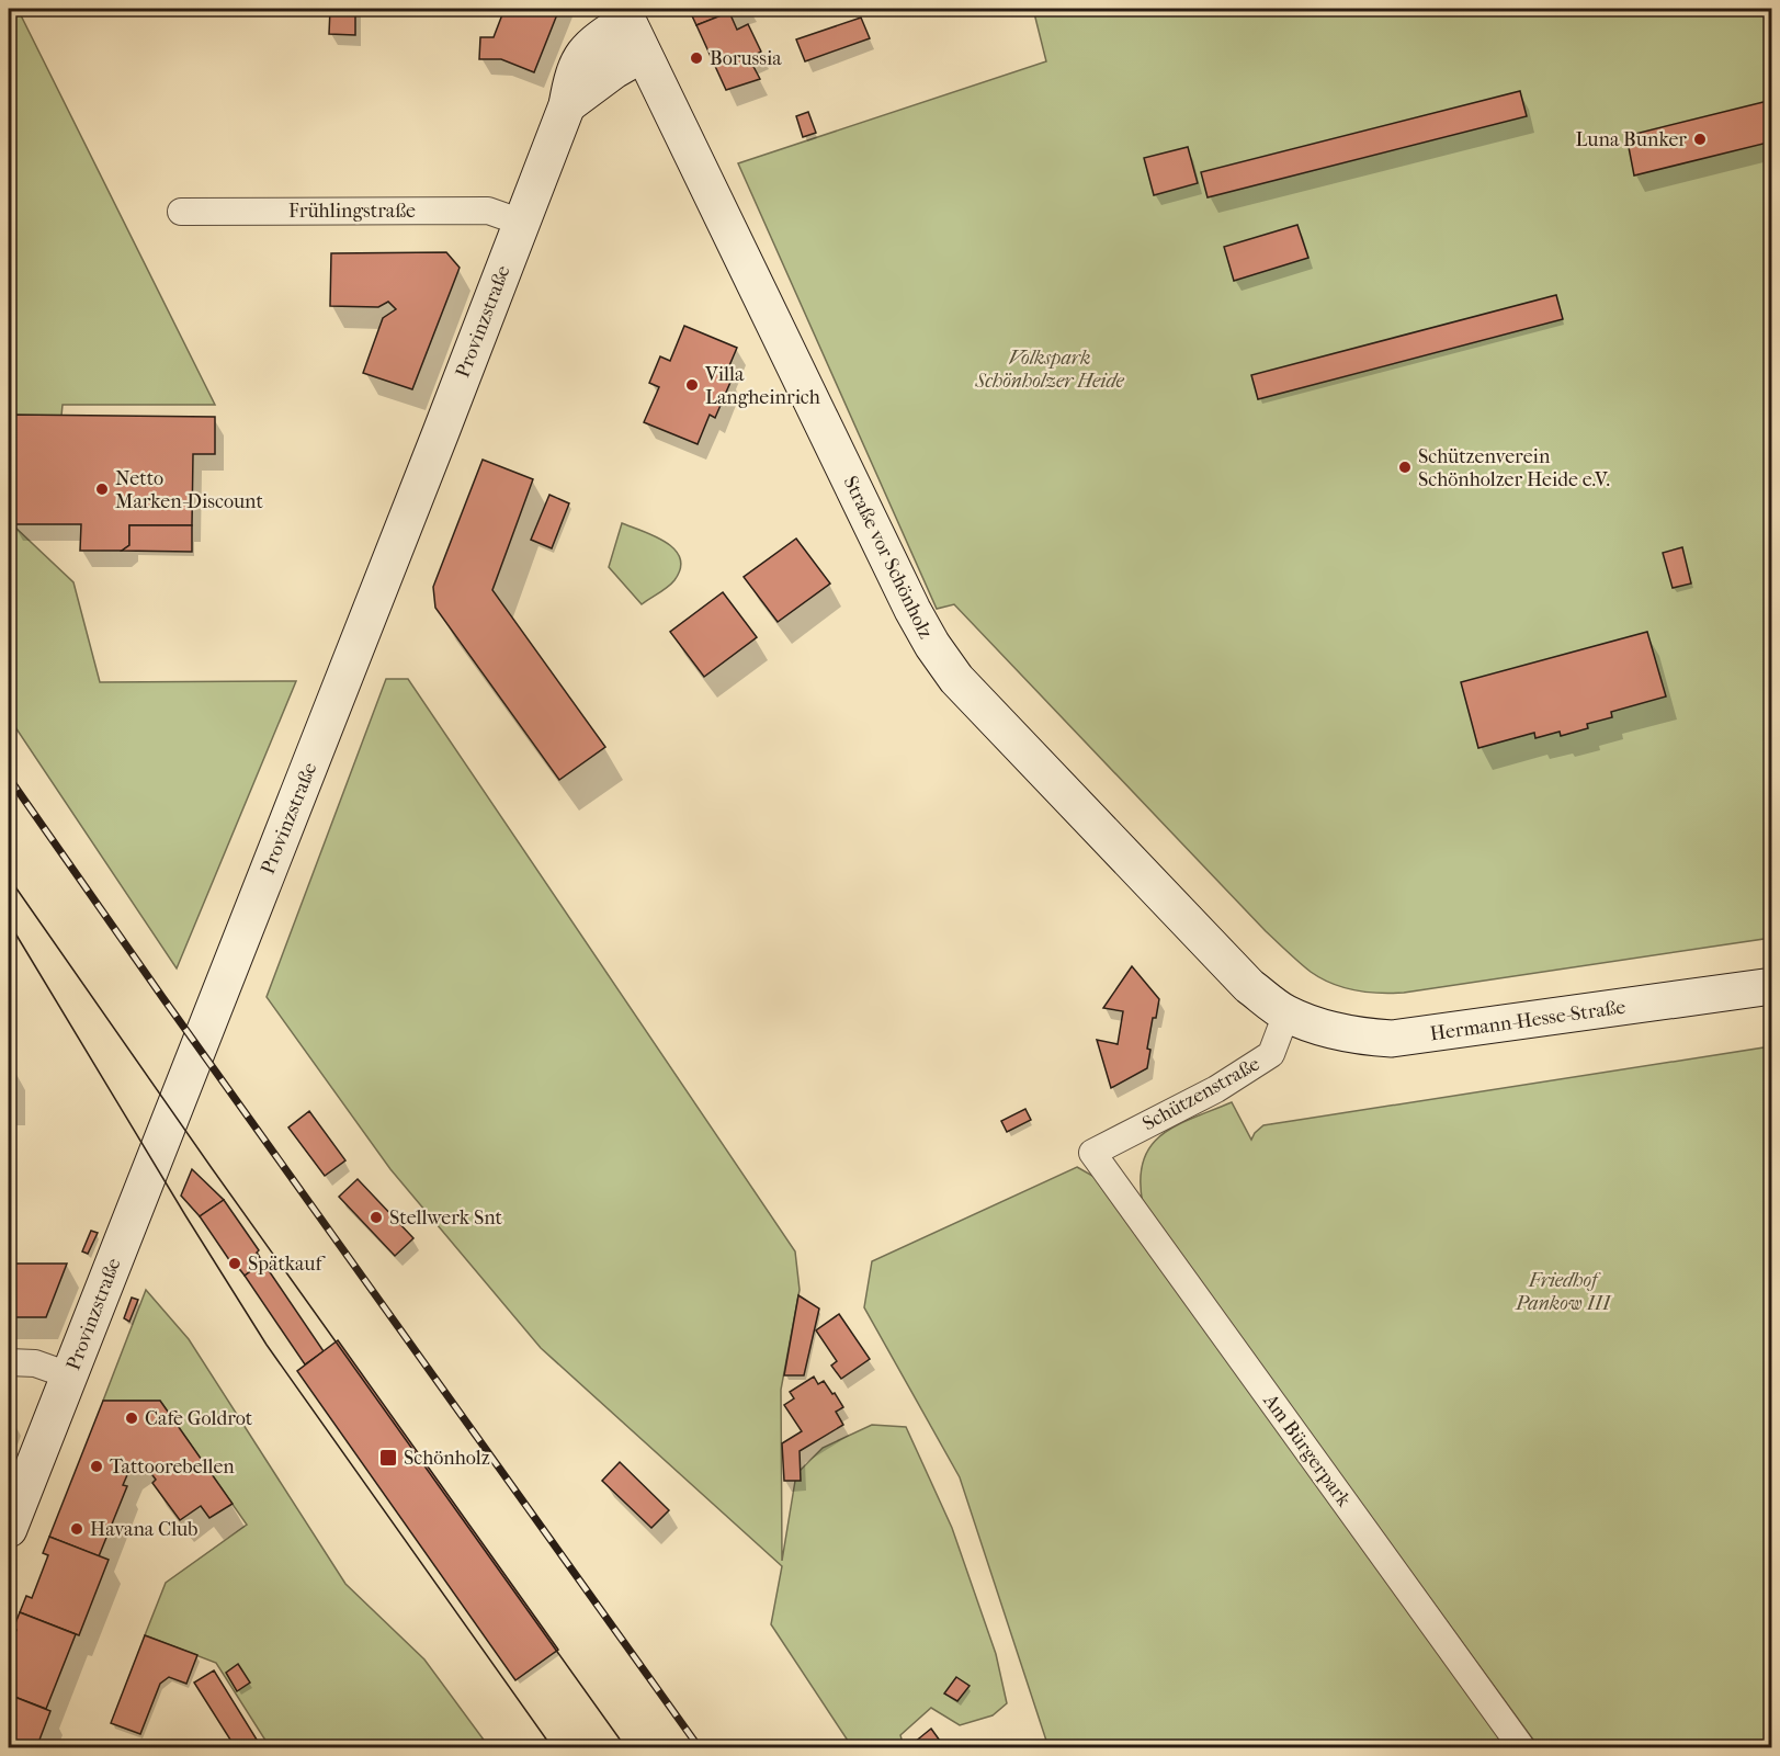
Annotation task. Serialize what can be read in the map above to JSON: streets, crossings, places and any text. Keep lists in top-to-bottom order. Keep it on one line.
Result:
{"streets":{"main road":["Provinzstraße","Straße vor Schönholz","Hermann-Hesse-Straße"],"street":["Frühlingstraße","Schützenstraße","Am Bürgerpark"]},"crossings":[["Frühlingstraße","Provinzstraße"],["Provinzstraße","Straße vor Schönholz"],["Straße vor Schönholz","Hermann-Hesse-Straße"],["Straße vor Schönholz","Schützenstraße"],["Hermann-Hesse-Straße","Schützenstraße"],["Schützenstraße","Am Bürgerpark"]],"parks":["Volkspark Schönholzer Heide","Friedhof Pankow III"],"places":{"other":["Borussia","Luna Bunker","Villa Langheinrich","Schützenverein Schönholzer Heide e.V.","Netto Marken-Discount","Stellwerk Snt","Spätkauf","Cafe Goldrot","Tattoorebellen","Havana Club"],"transit":["Schönholz"]}}
